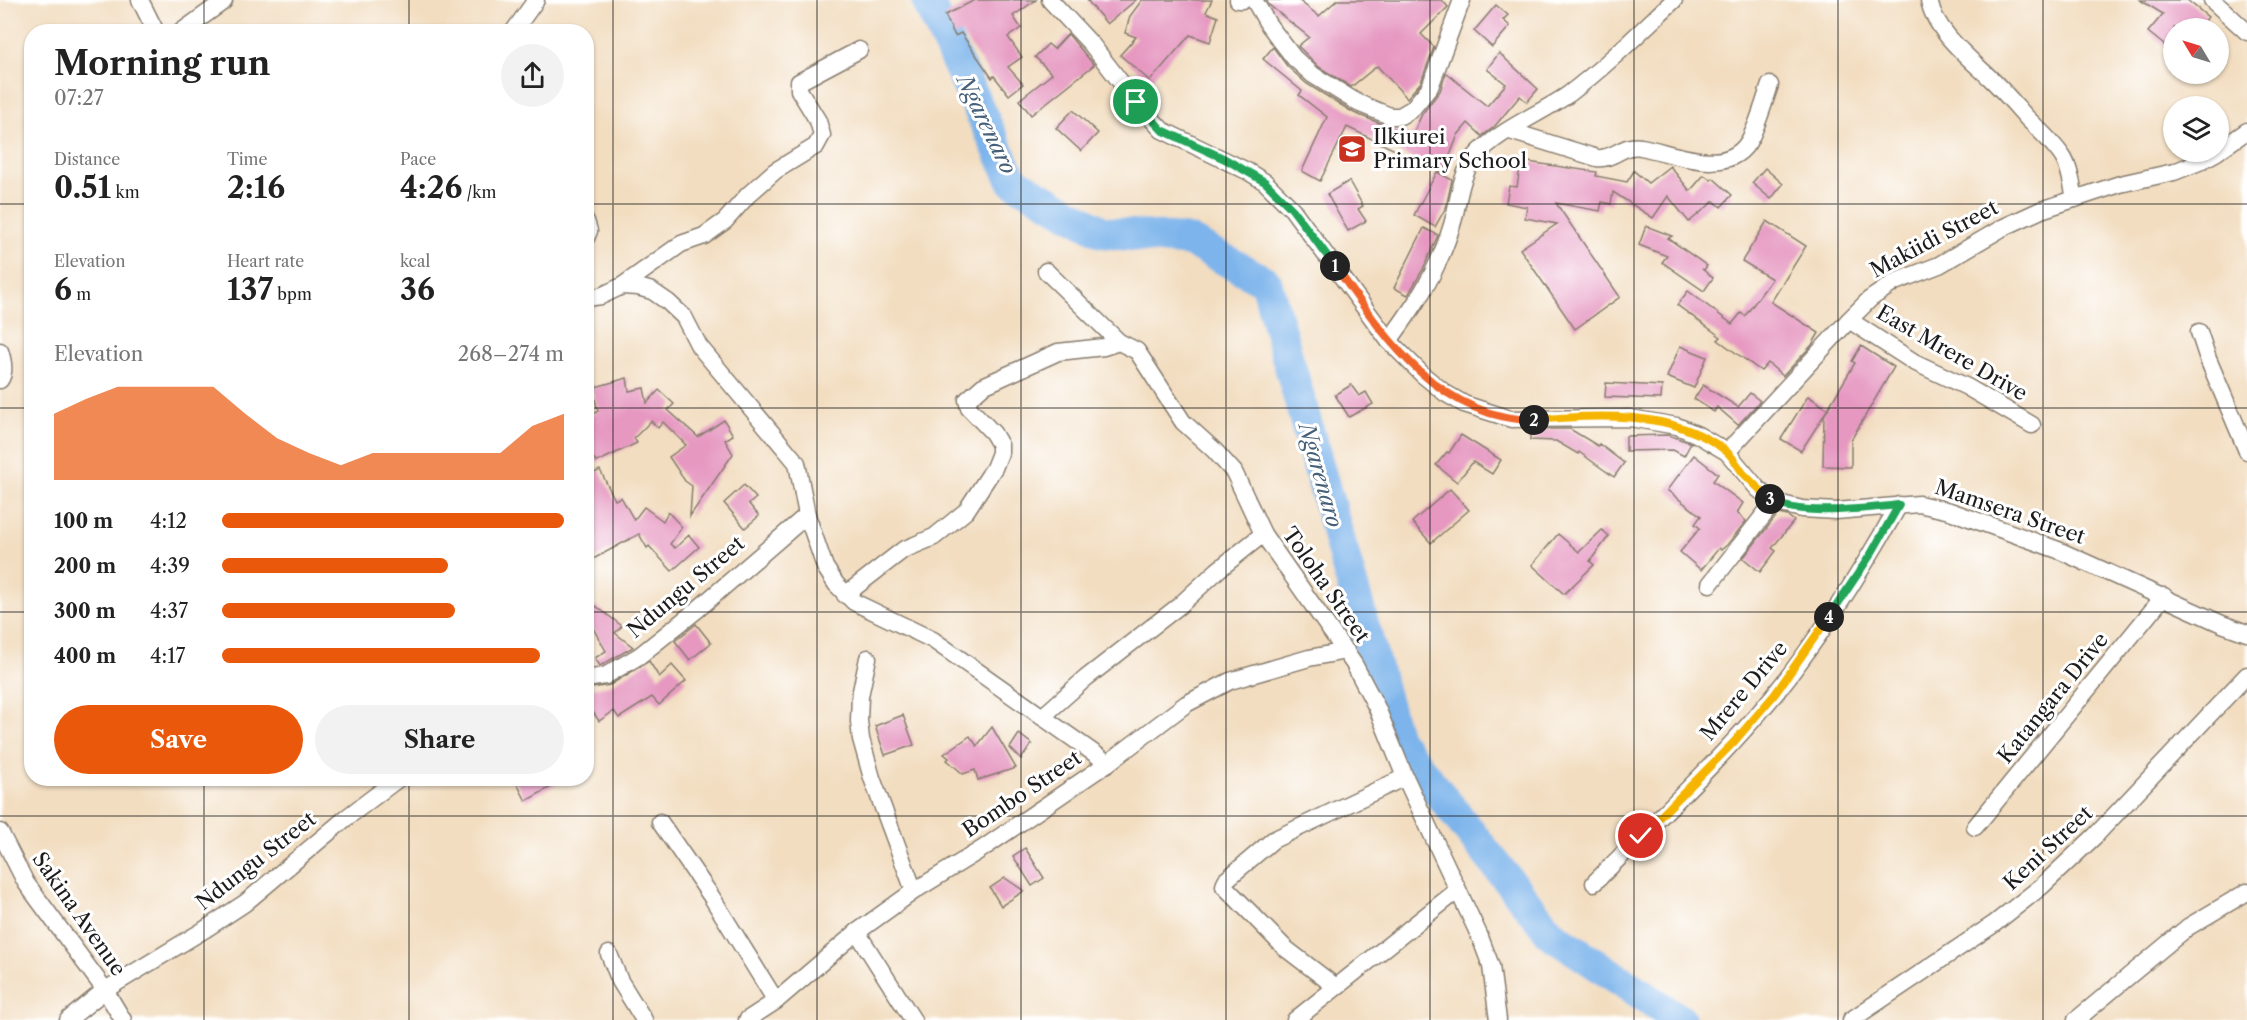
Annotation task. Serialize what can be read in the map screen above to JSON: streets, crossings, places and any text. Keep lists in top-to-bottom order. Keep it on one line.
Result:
{"streets":{"street":["Makiidi Street","East Mrere Drive","Mamsera Street","Toloha Street","Ndungu Street","Mrere Drive","Katangara Drive","Bombo Street","Keni Street","Sakina Avenue"]},"crossings":[["Makiidi Street","East Mrere Drive"],["Makiidi Street","Mamsera Street"],["Mamsera Street","Mrere Drive"],["Mamsera Street","Katangara Drive"],["Toloha Street","Bombo Street"],["Ndungu Street","Sakina Avenue"]],"water":["Ngarenaro"],"places":{"school or university":["Ilkiurei Primary School"]},"north":"top left","page":{"heading":["Morning run","07:27"],"stats":[["Distance","0.51 km"],["Time","2:16"],["Pace","4:26 /km"],["Elevation","6 m"],["Heart rate","137 bpm"],["kcal","36"]],"pins":["1","2","3","4"],"chart":["Elevation","268–274 m"],"list":[{"name":"100 m","note":"4:12"},{"name":"200 m","note":"4:39"},{"name":"300 m","note":"4:37"},{"name":"400 m","note":"4:17"}],"buttons":["Save","Share"]}}
